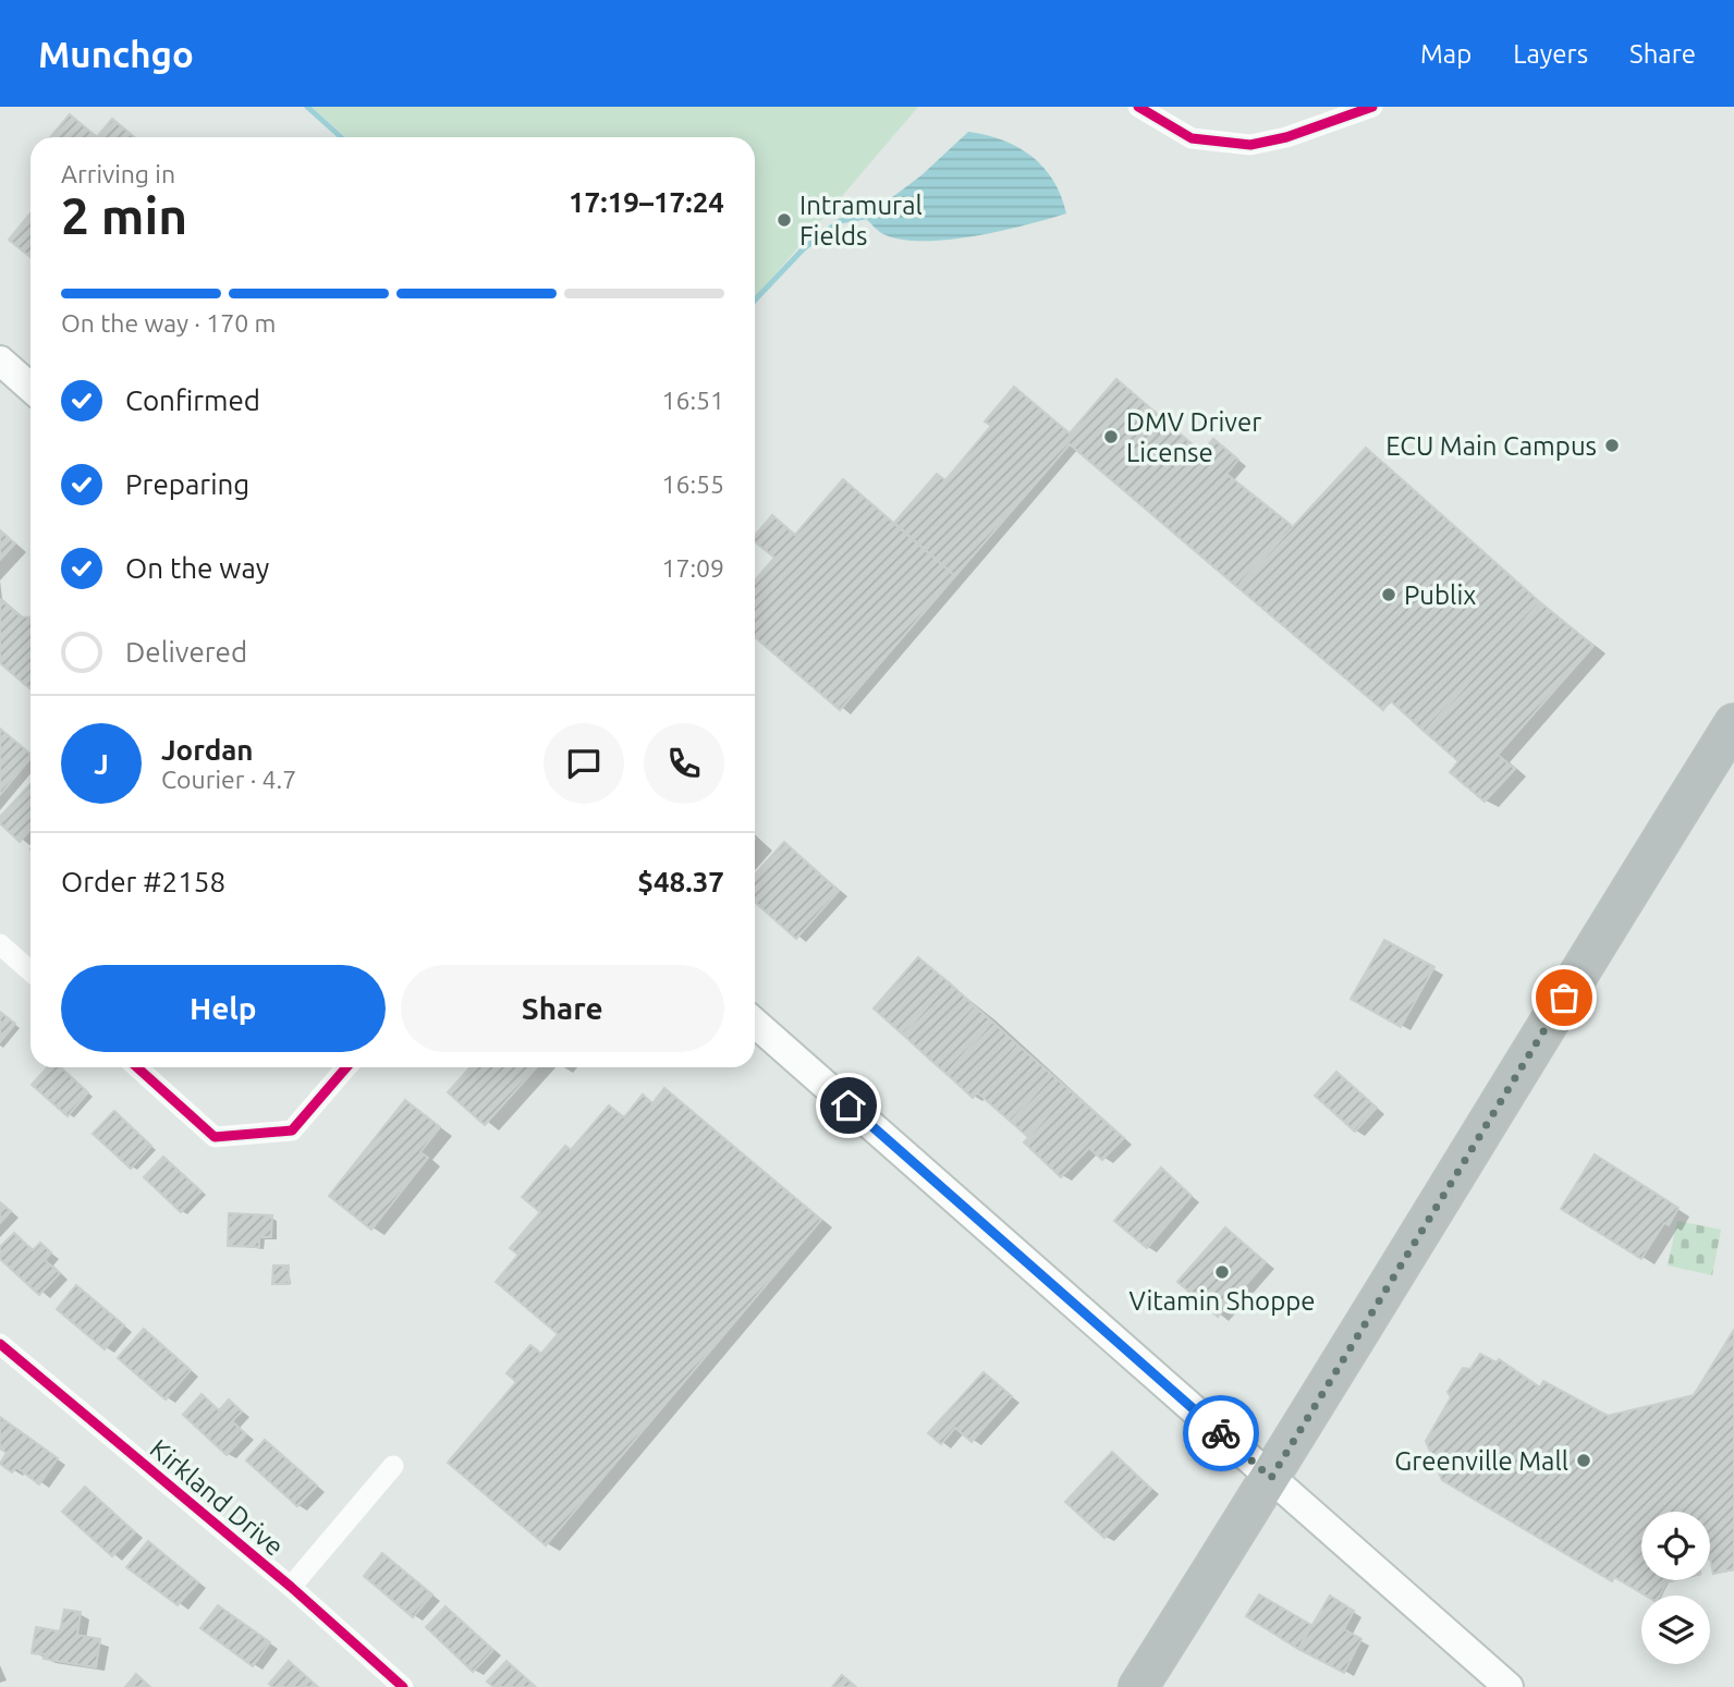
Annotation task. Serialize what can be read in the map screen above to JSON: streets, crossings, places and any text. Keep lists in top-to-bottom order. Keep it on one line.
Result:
{"streets":{"street":["Kirkland Drive"]},"places":["Intramural Fields","DMV Driver License","ECU Main Campus","Publix","Vitamin Shoppe","Greenville Mall"],"page":{"header":"Munchgo","nav":["Map","Layers","Share"],"heading":["2 min","Arriving in","17:19–17:24"],"panel":["Jordan","Courier · 4.7","Order #2158","$48.37"],"bar":"On the way · 170 m","list":[["Confirmed","16:51"],["Preparing","16:55"],["On the way","17:09"],"Delivered"],"round":"J","buttons":["Help","Share"]}}
